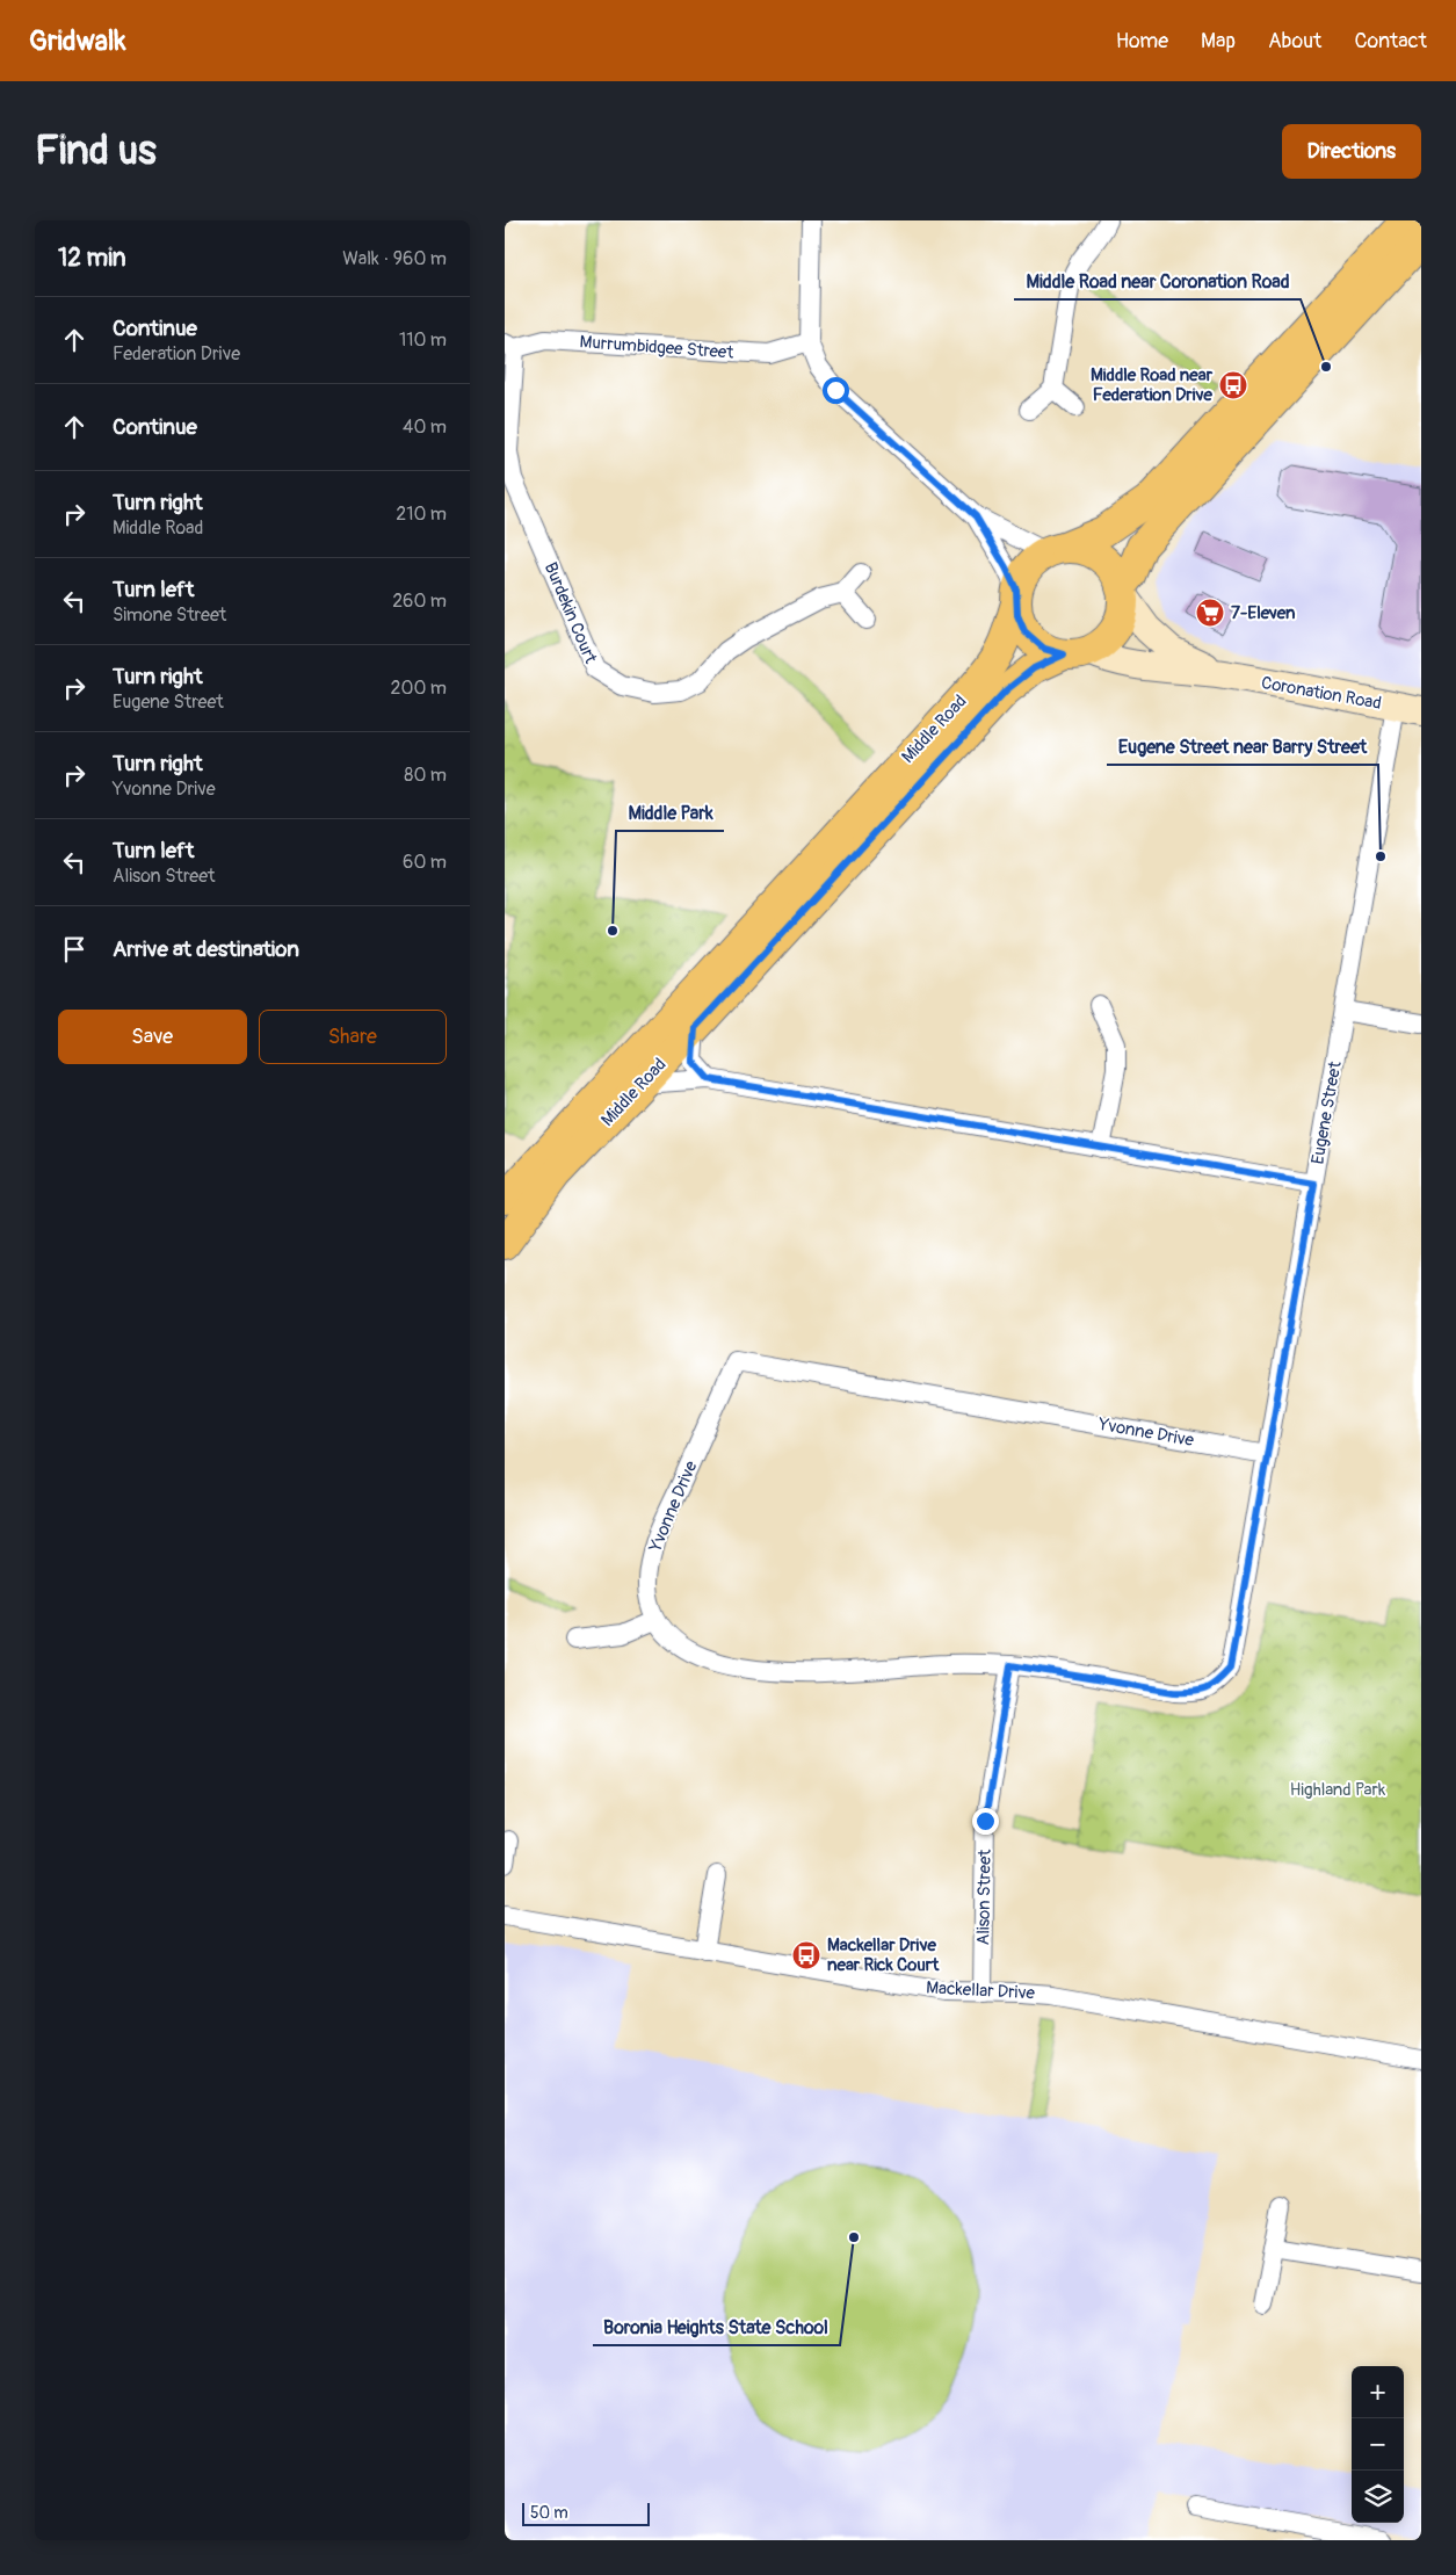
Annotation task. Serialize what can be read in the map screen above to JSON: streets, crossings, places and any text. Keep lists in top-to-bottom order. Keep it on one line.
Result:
{"streets":{"main road":["Middle Road"],"street":["Murrumbidgee Street","Burdekin Court","Coronation Road","Eugene Street","Yvonne Drive","Alison Street","Mackellar Drive"]},"crossings":[["Murrumbidgee Street","Burdekin Court"],["Coronation Road","Middle Road"],["Coronation Road","Eugene Street"],["Eugene Street","Yvonne Drive"],["Yvonne Drive","Alison Street"],["Alison Street","Mackellar Drive"]],"parks":["Highland Park"],"places":{"other":["Middle Road near Coronation Road","Eugene Street near Barry Street","Middle Park","Boronia Heights State School"],"bus stop":["Middle Road near Federation Drive","Mackellar Drive near Rick Court"],"supermarket":["7-Eleven"]},"scale_bar":"50 m","page":{"header":"Gridwalk","nav":["Home","Map","About","Contact"],"buttons":["Directions",["Save","Share"]],"title":"Find us","heading":["12 min","Walk · 960 m"],"list":[["Continue","Federation Drive","110 m"],["Continue","40 m"],["Turn right","Middle Road","210 m"],["Turn left","Simone Street","260 m"],["Turn right","Eugene Street","200 m"],["Turn right","Yvonne Drive","80 m"],["Turn left","Alison Street","60 m"],"Arrive at destination"],"map_buttons":["+","−"],"scale":"50 m"}}
